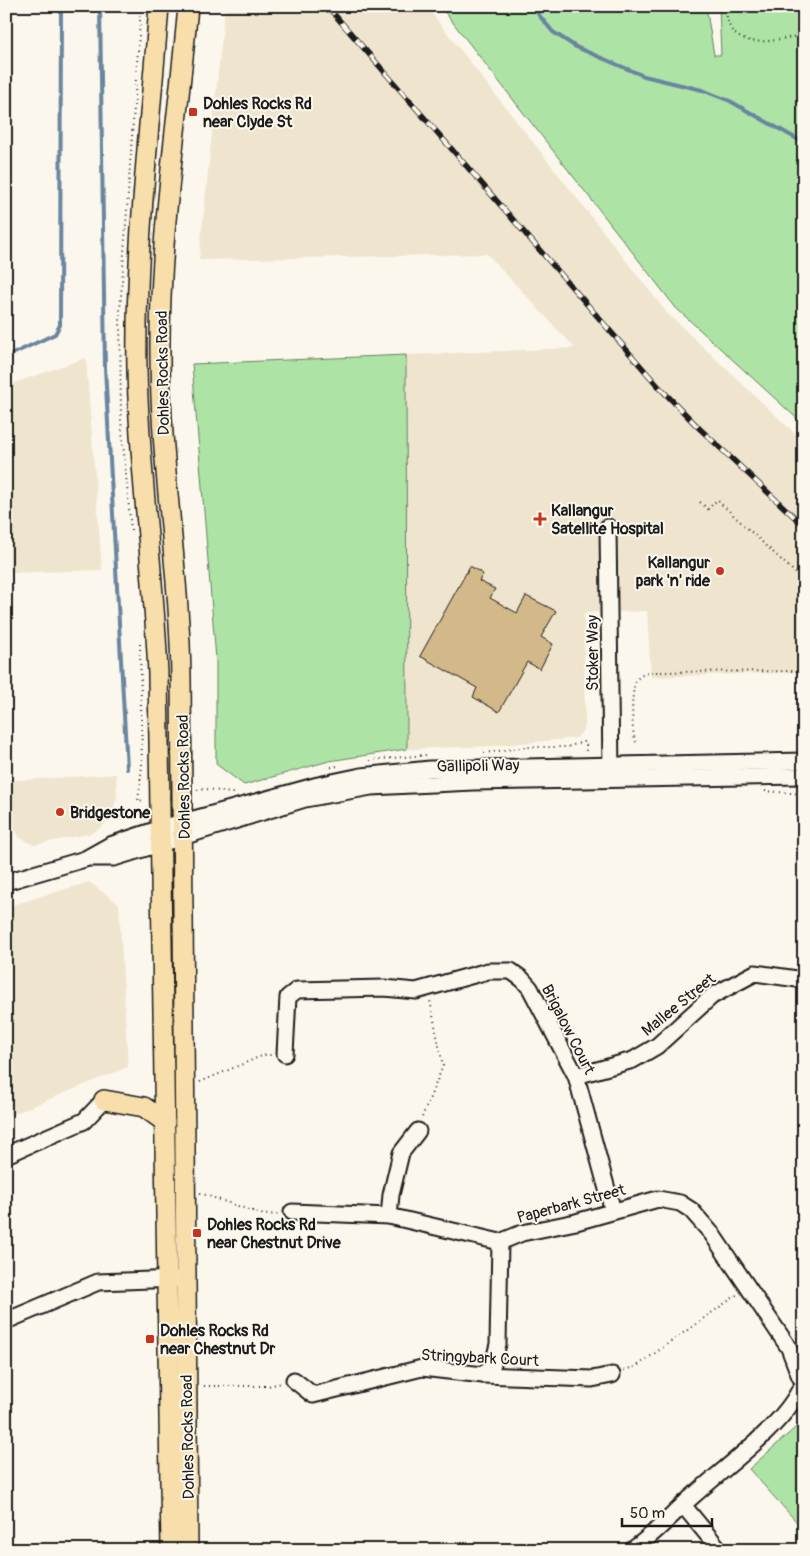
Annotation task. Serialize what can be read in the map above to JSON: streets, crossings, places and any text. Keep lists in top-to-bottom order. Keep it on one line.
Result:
{"streets":{"main road":["Dohles Rocks Road"],"street":["Stoker Way","Gallipoli Way","Mallee Street","Brigalow Court","Paperbark Street","Stringybark Court"]},"crossings":[["Dohles Rocks Road","Gallipoli Way"],["Stoker Way","Gallipoli Way"],["Mallee Street","Brigalow Court"],["Brigalow Court","Paperbark Street"]],"places":{"transit":["Dohles Rocks Rd near Clyde St","Dohles Rocks Rd near Chestnut Drive","Dohles Rocks Rd near Chestnut Dr"],"health":["Kallangur Satellite Hospital"],"other":["Kallangur park 'n' ride","Bridgestone"]},"scale_bar":"50 m"}
